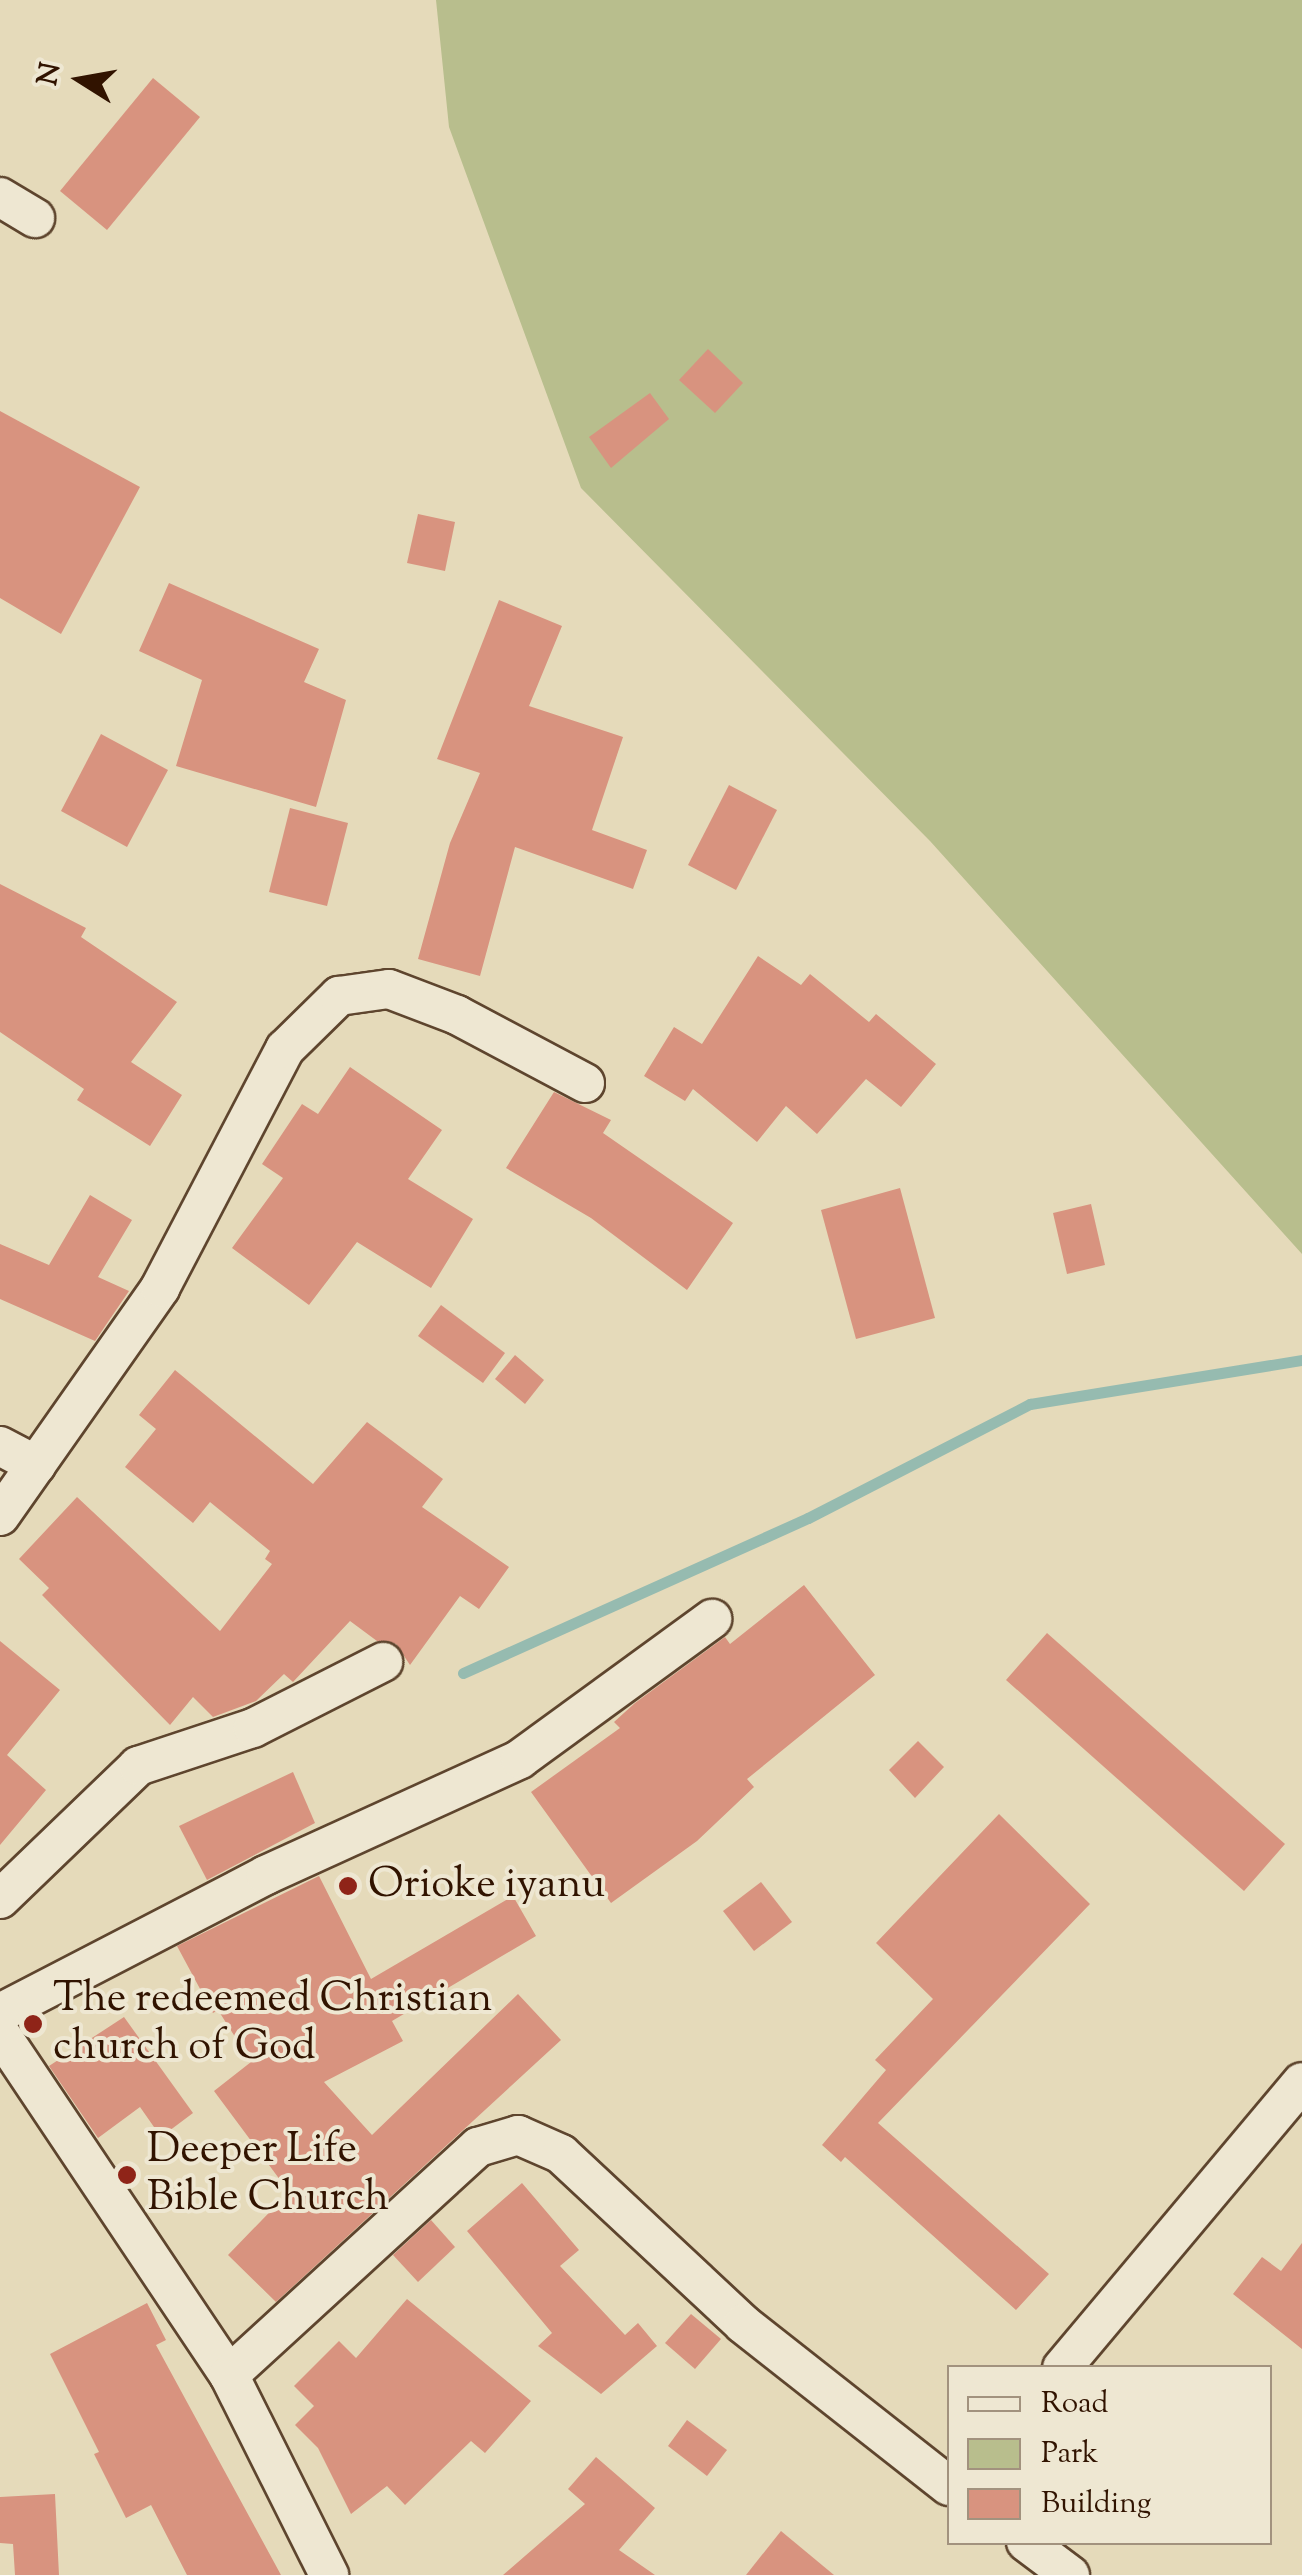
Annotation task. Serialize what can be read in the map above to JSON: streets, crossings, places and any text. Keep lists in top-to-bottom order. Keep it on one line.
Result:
{"places":["Orioke iyanu","The redeemed Christian church of God","Deeper Life Bible Church"],"legend":["Road","Park","Building"],"north":"left"}
